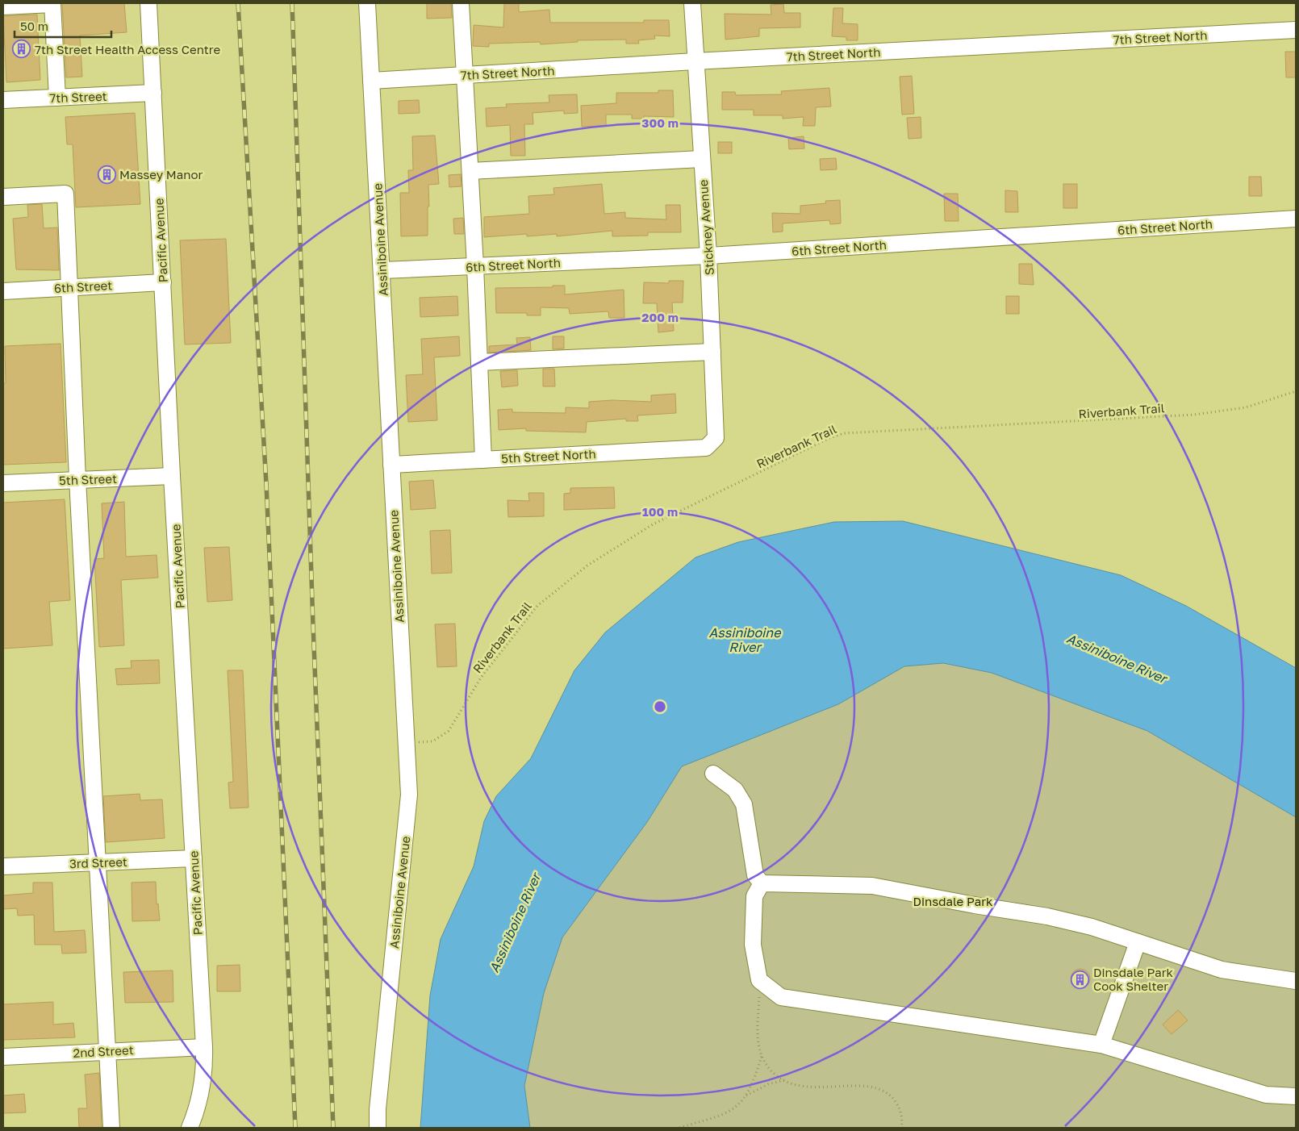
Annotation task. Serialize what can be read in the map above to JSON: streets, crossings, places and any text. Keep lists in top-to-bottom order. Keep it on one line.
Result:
{"streets":{"street":["7th Street North","7th Street","6th Street North","Stickney Avenue","Assiniboine Avenue","Pacific Avenue","6th Street","5th Street North","5th Street","3rd Street","2nd Street"],"path":["Riverbank Trail"]},"crossings":[["7th Street North","Stickney Avenue"],["7th Street North","Assiniboine Avenue"],["7th Street","Pacific Avenue"],["6th Street North","Stickney Avenue"],["6th Street North","Assiniboine Avenue"],["Stickney Avenue","5th Street North"],["Assiniboine Avenue","Riverbank Trail"],["Assiniboine Avenue","5th Street North"],["Pacific Avenue","6th Street"],["Pacific Avenue","5th Street"],["Pacific Avenue","3rd Street"],["Pacific Avenue","2nd Street"]],"water":["Assiniboine River"],"parks":["Dinsdale Park"],"places":{"building":["7th Street Health Access Centre","Massey Manor","Dinsdale Park Cook Shelter"]},"scale_bar":"50 m","rings":["300 m","200 m","100 m"]}
